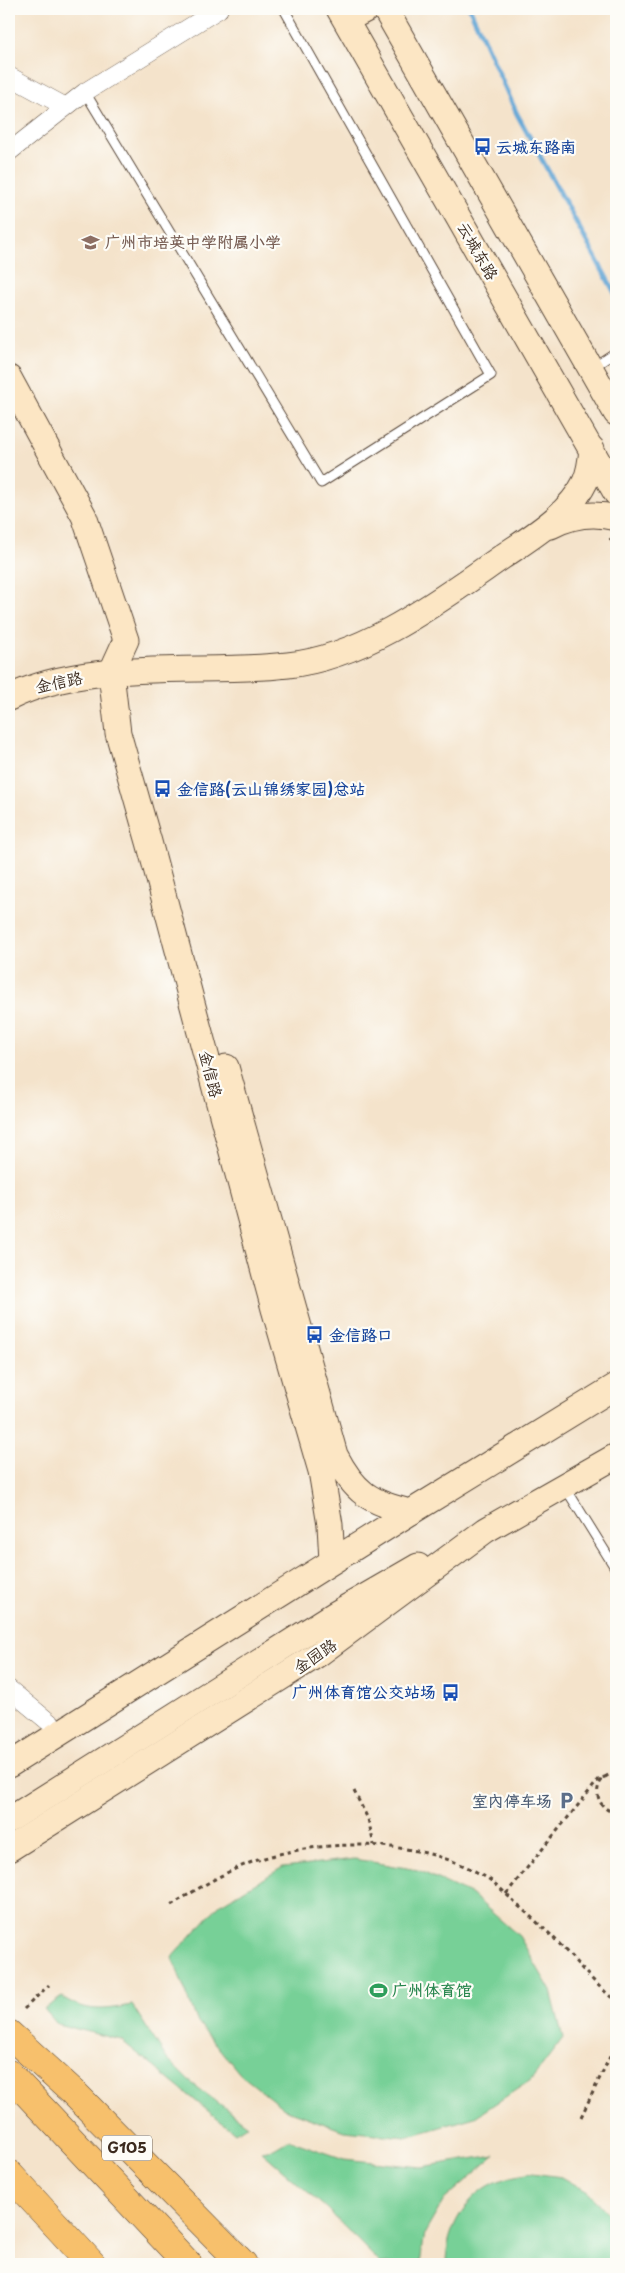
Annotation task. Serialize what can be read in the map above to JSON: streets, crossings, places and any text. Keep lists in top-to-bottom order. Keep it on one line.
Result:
{"streets":{"highway":["G105"],"main road":["云城东路","金信路","金园路"]},"places":{"bus stop":["云城东路南","金信路(云山锦绣家园)总站","金信路口","广州体育馆公交站场"],"school or university":["广州市培英中学附属小学"],"parking":["室内停车场"],"sports":["广州体育馆"]}}
